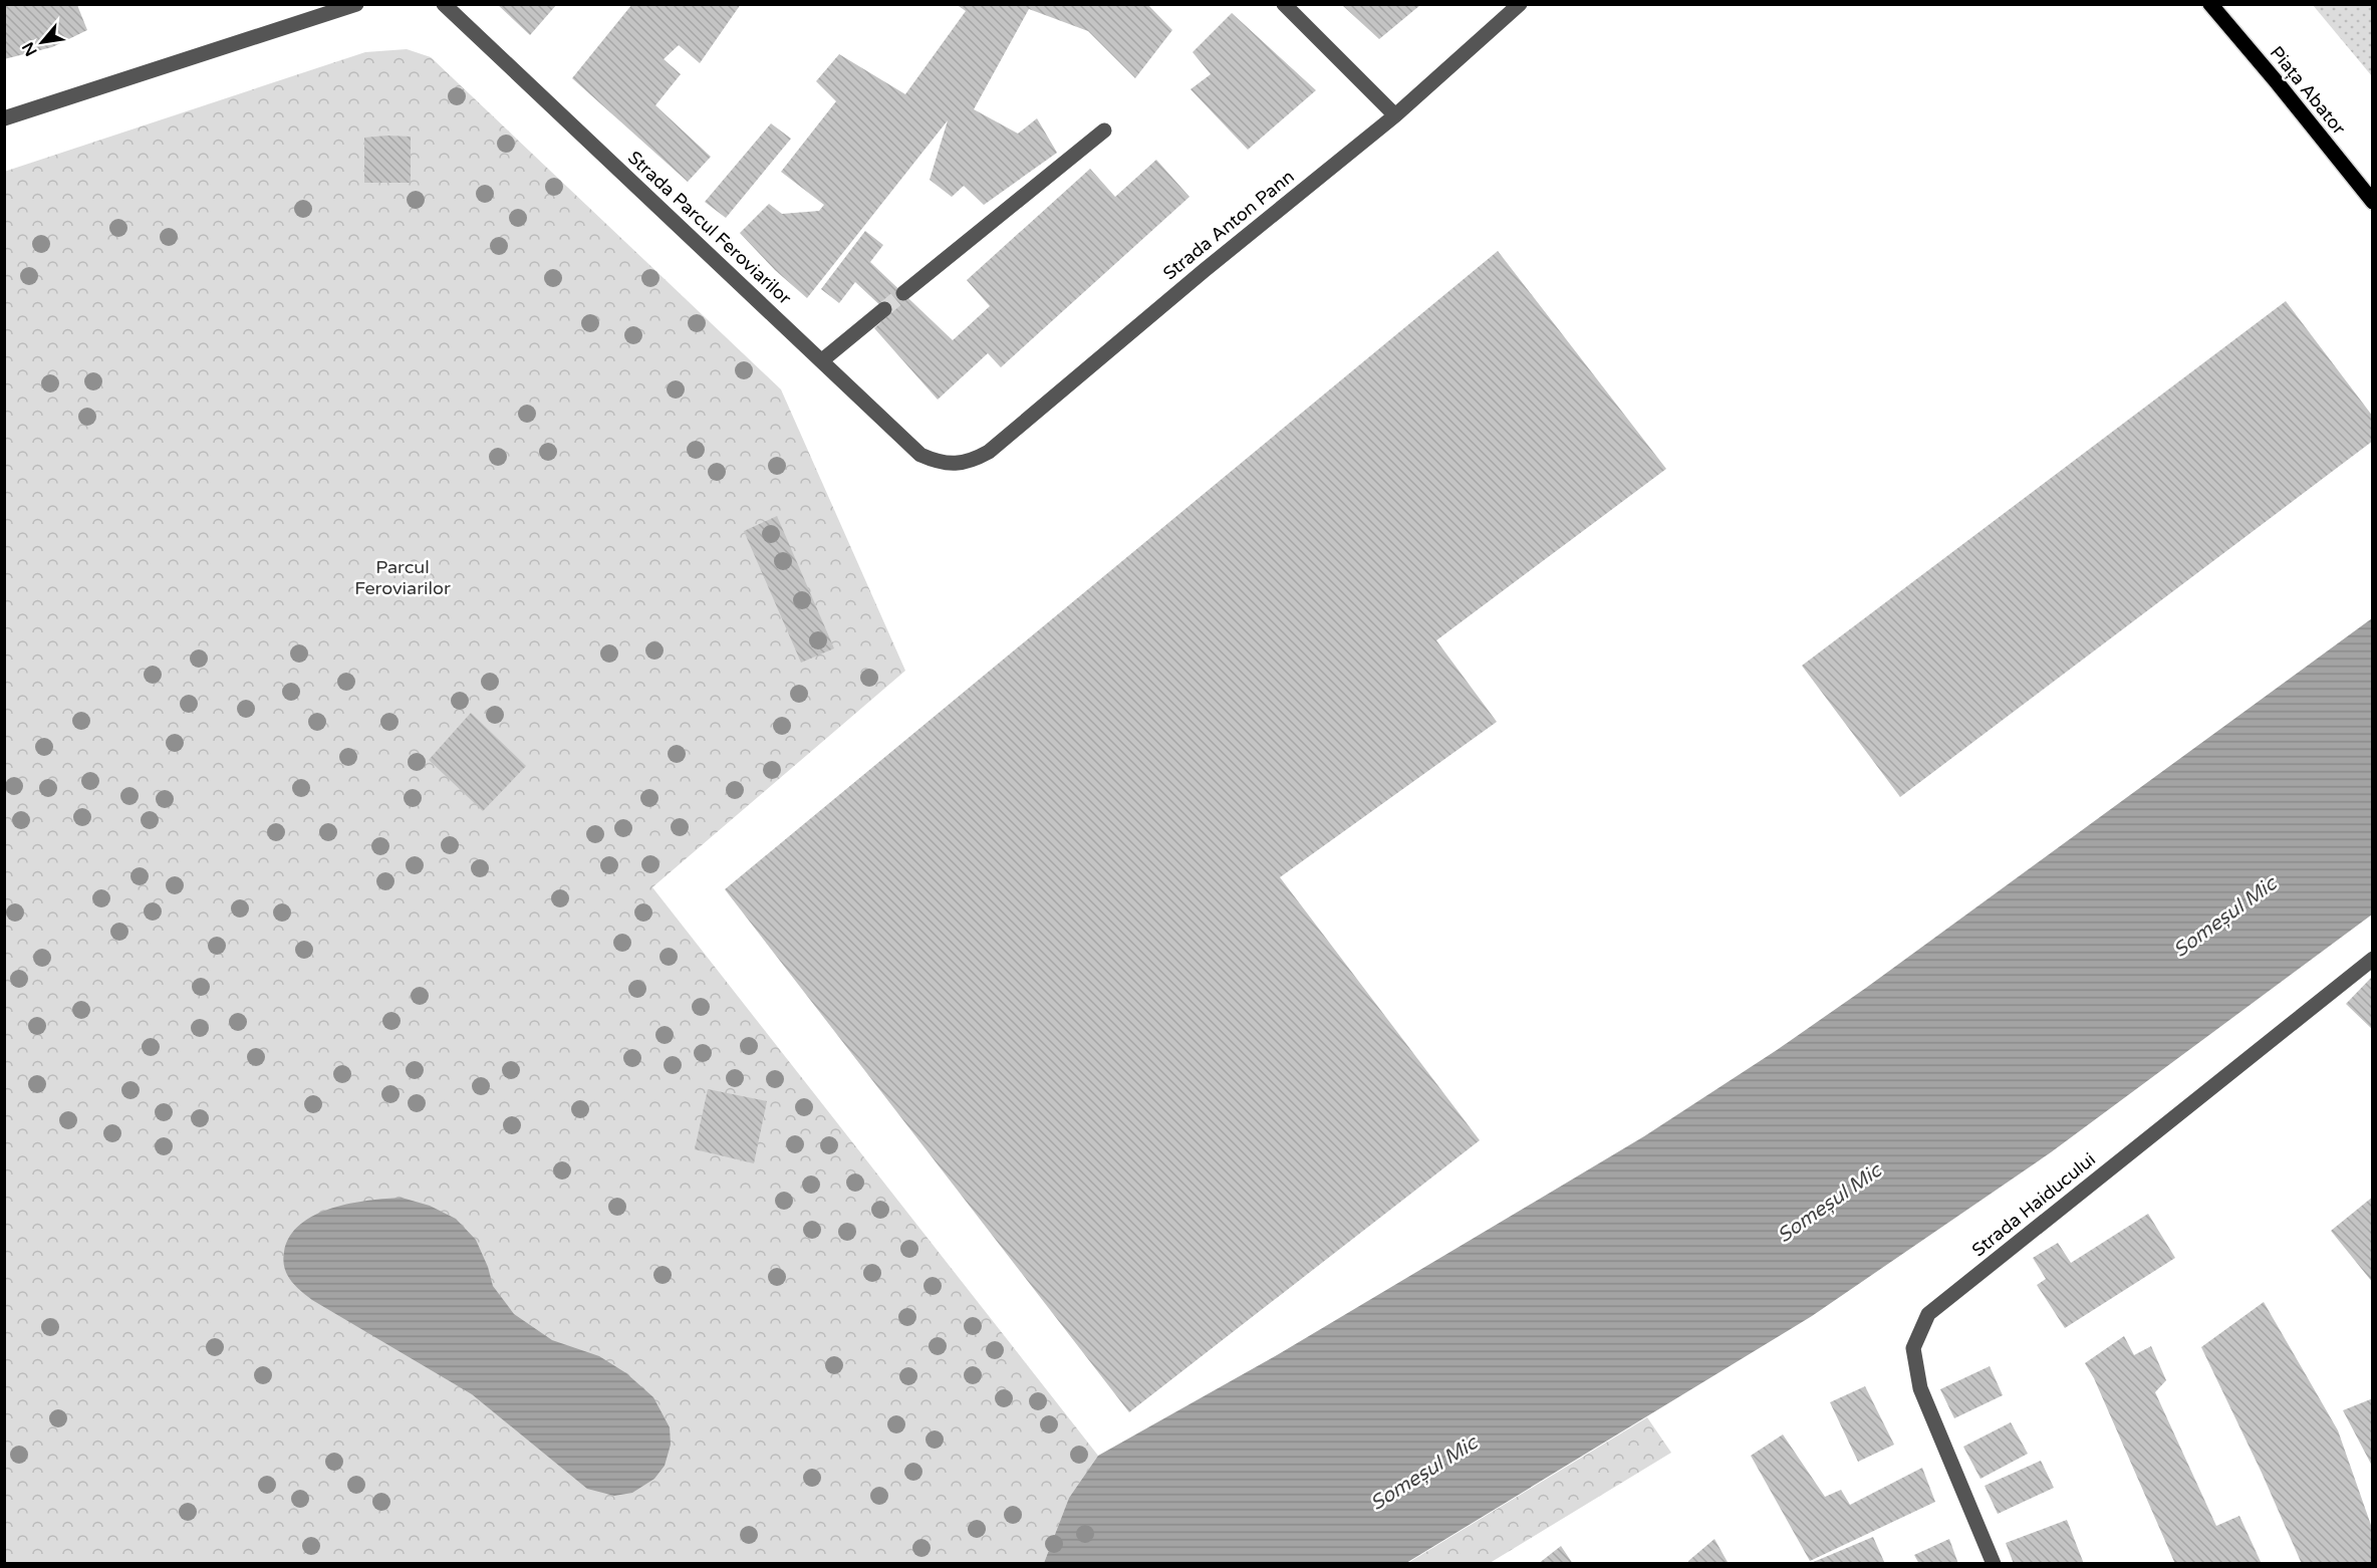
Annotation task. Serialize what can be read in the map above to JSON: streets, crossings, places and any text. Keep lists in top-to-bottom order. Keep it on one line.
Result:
{"streets":{"main road":["Piața Abator"],"street":["Strada Anton Pann","Strada Parcul Feroviarilor","Strada Haiducului"]},"crossings":[["Strada Anton Pann","Strada Parcul Feroviarilor"]],"water":["Someșul Mic"],"parks":["Parcul Feroviarilor"],"north":"bottom left"}
